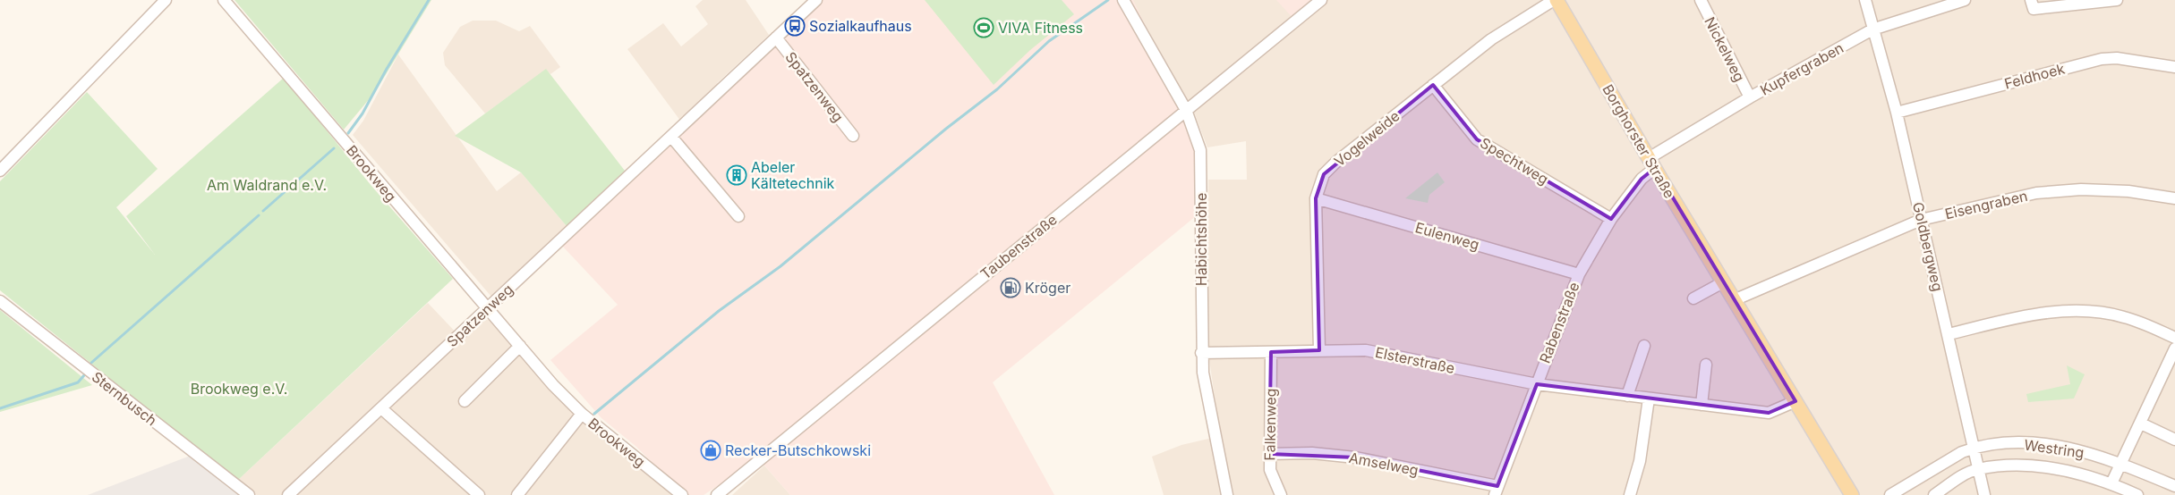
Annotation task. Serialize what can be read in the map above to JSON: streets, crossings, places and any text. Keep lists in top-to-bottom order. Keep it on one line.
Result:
{"streets":{"main road":["Borghorster Straße"],"street":["Nickelweg","Kupfergraben","Feldhoek","Spatzenweg","Vogelweide","Spechtweg","Brookweg","Eisengraben","Eulenweg","Habichtshöhe","Taubenstraße","Goldbergweg","Rabenstraße","Elsterstraße","Sternbusch","Falkenweg","Westring","Amselweg"]},"crossings":[["Nickelweg","Kupfergraben"],["Kupfergraben","Borghorster Straße"],["Kupfergraben","Goldbergweg"],["Kupfergraben","Rabenstraße"],["Feldhoek","Goldbergweg"],["Spatzenweg","Brookweg"],["Vogelweide","Borghorster Straße"],["Vogelweide","Spechtweg"],["Vogelweide","Eulenweg"],["Vogelweide","Elsterstraße"],["Borghorster Straße","Eisengraben"],["Borghorster Straße","Rabenstraße"],["Borghorster Straße","Elsterstraße"],["Spechtweg","Rabenstraße"],["Eisengraben","Goldbergweg"],["Eulenweg","Rabenstraße"],["Habichtshöhe","Taubenstraße"],["Habichtshöhe","Elsterstraße"],["Goldbergweg","Westring"],["Rabenstraße","Elsterstraße"],["Rabenstraße","Amselweg"],["Elsterstraße","Falkenweg"],["Falkenweg","Amselweg"]],"parks":["Am Waldrand e.V.","Brookweg e.V."],"places":{"bus stop":["Sozialkaufhaus"],"sports":["VIVA Fitness"],"building":["Abeler Kältetechnik"],"fuel station":["Kröger"],"shop":["Recker-Butschkowski"]}}
